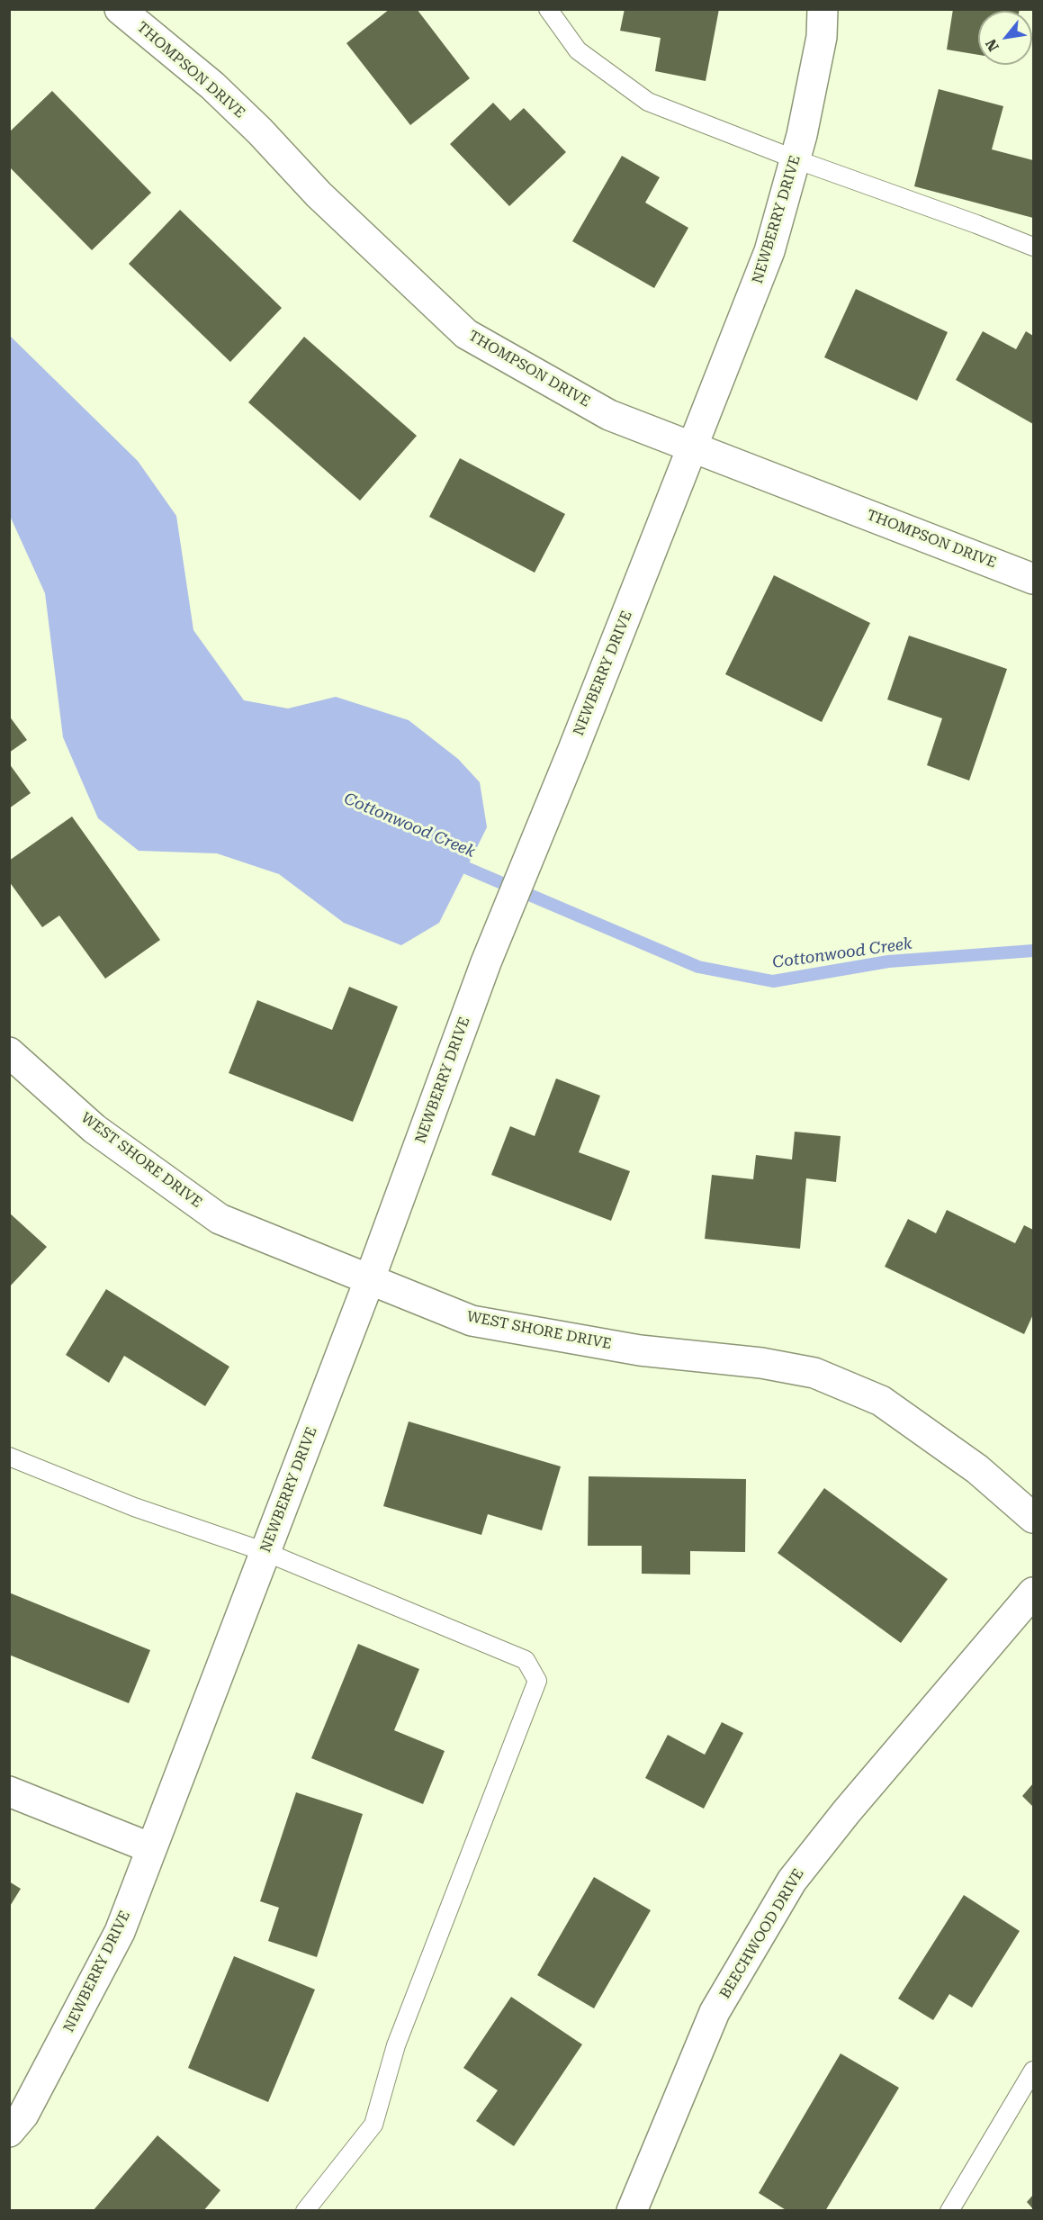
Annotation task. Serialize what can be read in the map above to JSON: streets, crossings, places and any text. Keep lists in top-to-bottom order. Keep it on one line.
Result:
{"streets":{"street":["THOMPSON DRIVE","NEWBERRY DRIVE","WEST SHORE DRIVE","BEECHWOOD DRIVE"]},"crossings":[["THOMPSON DRIVE","NEWBERRY DRIVE"],["NEWBERRY DRIVE","WEST SHORE DRIVE"]],"water":["Cottonwood Creek"],"north":"bottom left"}
